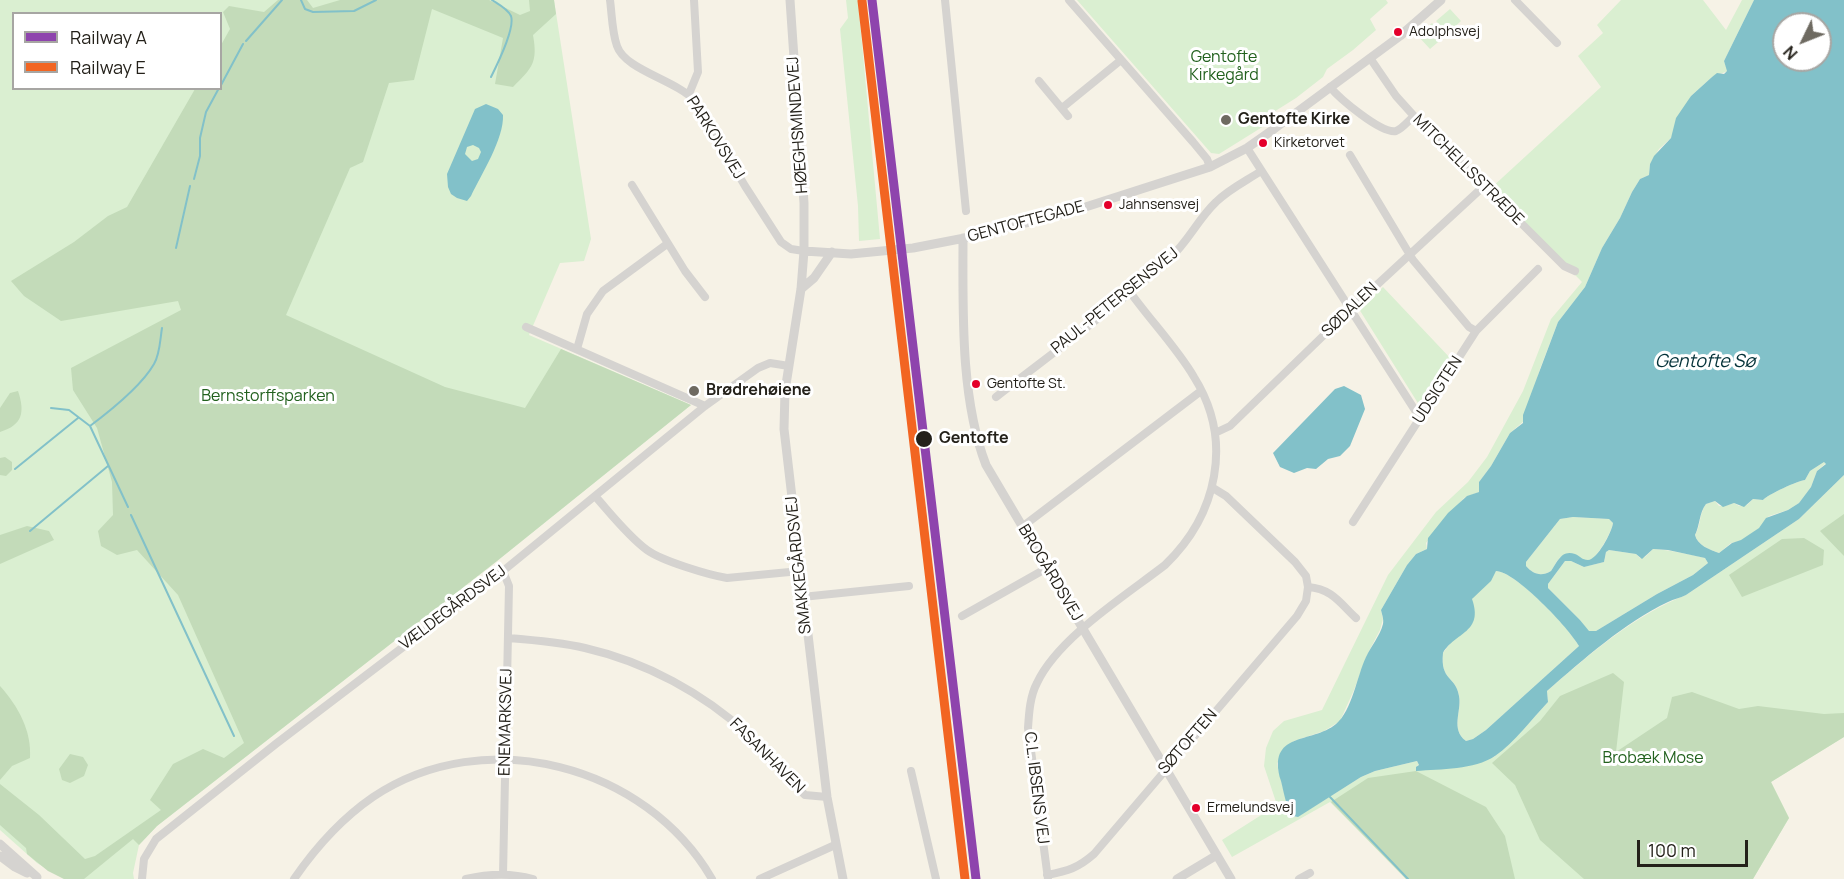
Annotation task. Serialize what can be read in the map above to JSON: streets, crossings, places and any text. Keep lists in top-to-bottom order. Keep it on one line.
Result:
{"streets":{"street":["HØEGHSMINDEVEJ","PARKOVSVEJ","MITCHELLSSTRÆDE","GENTOFTEGADE","PAUL-PETERSENSVEJ","SØDALEN","UDSIGTEN","SMAKKEGÅRDSVEJ","BROGÅRDSVEJ","VÆLDEGÅRDSVEJ","ENEMARKSVEJ","SØTOFTEN","FASANHAVEN","C.L. IBSENS VEJ"]},"crossings":[["HØEGHSMINDEVEJ","PARKOVSVEJ"],["HØEGHSMINDEVEJ","GENTOFTEGADE"],["HØEGHSMINDEVEJ","SMAKKEGÅRDSVEJ"],["PARKOVSVEJ","GENTOFTEGADE"],["PARKOVSVEJ","SMAKKEGÅRDSVEJ"],["MITCHELLSSTRÆDE","GENTOFTEGADE"],["MITCHELLSSTRÆDE","SØDALEN"],["GENTOFTEGADE","SMAKKEGÅRDSVEJ"],["GENTOFTEGADE","BROGÅRDSVEJ"],["PAUL-PETERSENSVEJ","C.L. IBSENS VEJ"],["SØDALEN","C.L. IBSENS VEJ"],["SMAKKEGÅRDSVEJ","VÆLDEGÅRDSVEJ"],["SMAKKEGÅRDSVEJ","FASANHAVEN"],["BROGÅRDSVEJ","SØTOFTEN"],["BROGÅRDSVEJ","C.L. IBSENS VEJ"],["VÆLDEGÅRDSVEJ","ENEMARKSVEJ"],["ENEMARKSVEJ","FASANHAVEN"],["SØTOFTEN","C.L. IBSENS VEJ"]],"water":["Gentofte Sø"],"parks":["Gentofte Kirkegård","Bernstorffsparken","Brobæk Mose"],"places":["Adolphsvej","Gentofte Kirke","Kirketorvet","Jahnsensvej","Gentofte St.","Brødrehøiene","Gentofte","Ermelundsvej"],"lines":["rail line A","rail line E"],"legend":["Railway A","Railway E"],"scale_bar":"100 m","north":"bottom left"}
